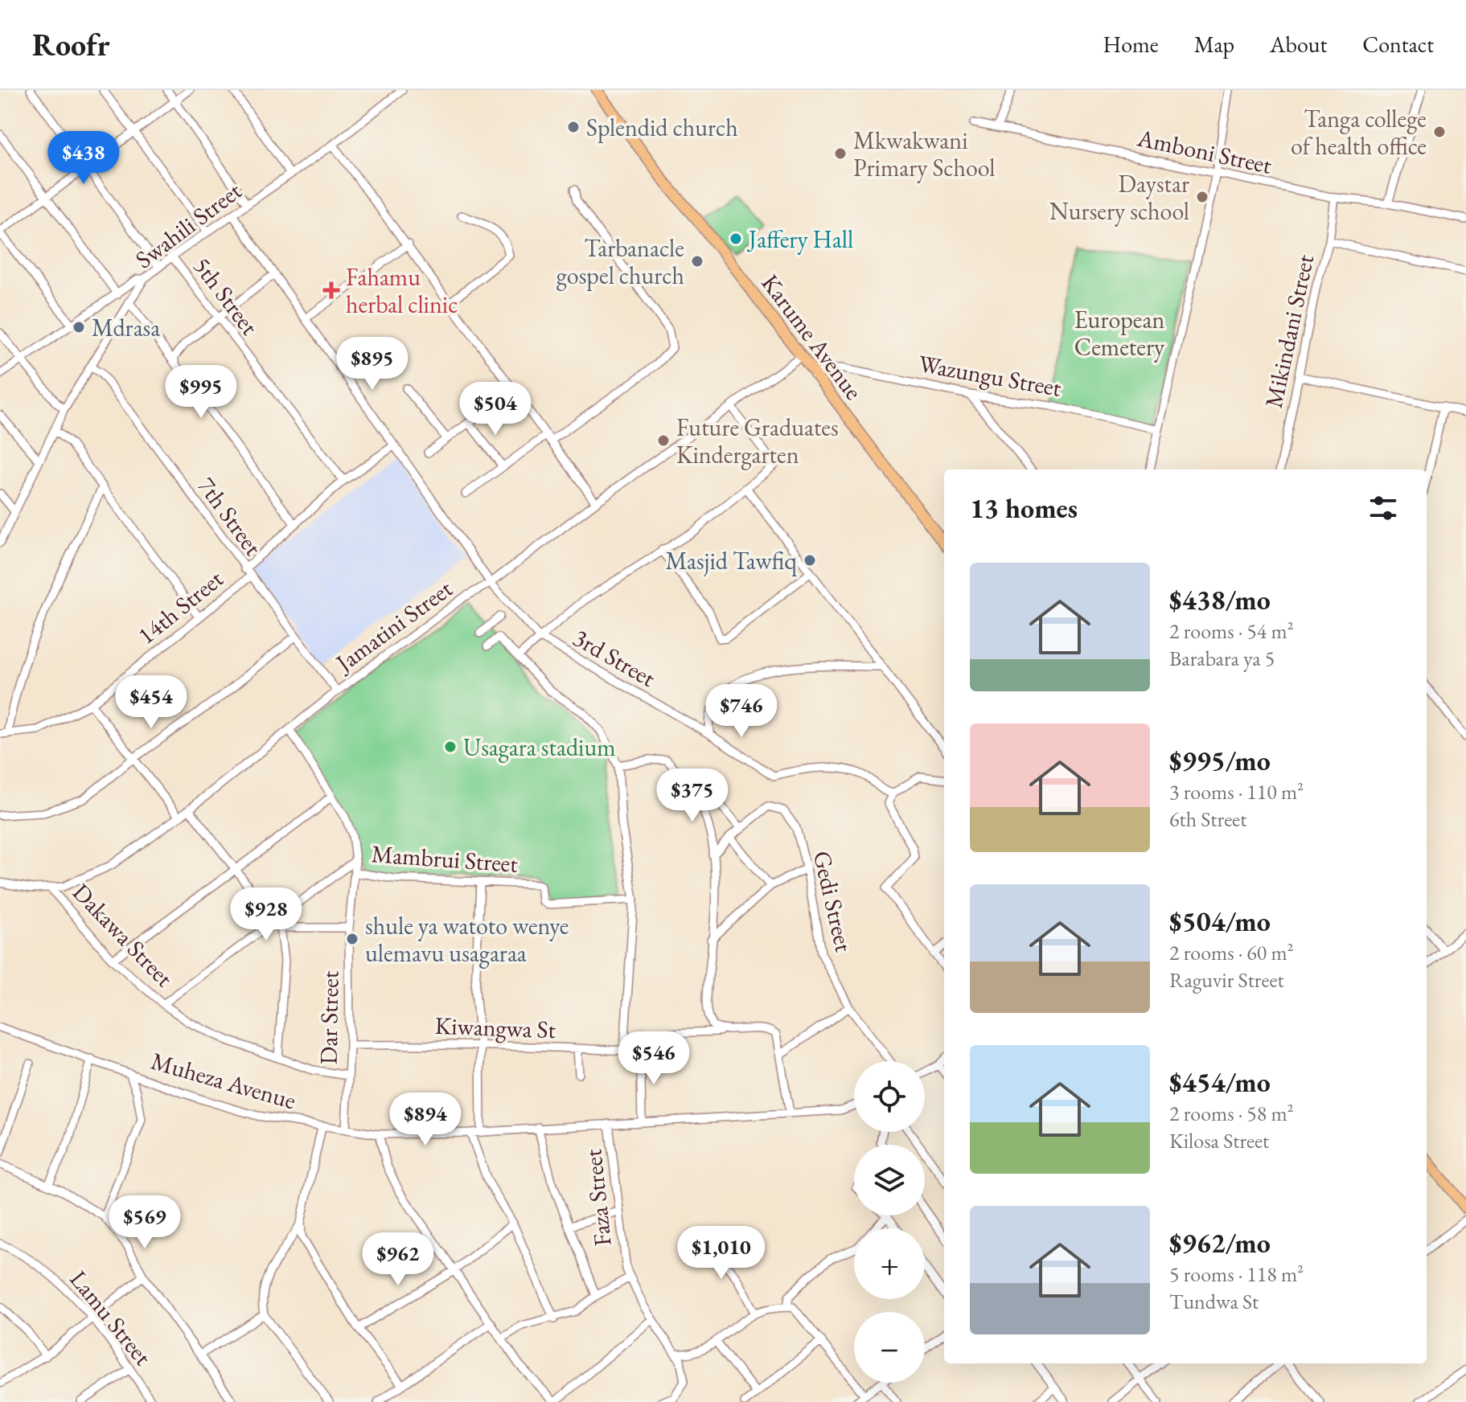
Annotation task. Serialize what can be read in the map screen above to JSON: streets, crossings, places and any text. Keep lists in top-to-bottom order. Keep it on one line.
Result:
{"streets":{"main road":["Karume Avenue"],"street":["Amboni Street","Swahili Street","5th Street","Mikindani Street","Wazungu Street","7th Street","14th Street","Jamatini Street","3rd Street","Mambrui Street","Gedi Street","Dakawa Street","Dar Street","Kiwangwa St","Muheza Avenue","Faza Street","Lamu Street"]},"crossings":[["Amboni Street","Mikindani Street"],["Swahili Street","5th Street"],["Swahili Street","7th Street"],["Karume Avenue","Wazungu Street"],["Karume Avenue","Jamatini Street"],["7th Street","14th Street"],["7th Street","Jamatini Street"],["Jamatini Street","3rd Street"],["Jamatini Street","Dakawa Street"],["Jamatini Street","Dar Street"],["Mambrui Street","Dar Street"],["Dakawa Street","Dar Street"],["Dar Street","Kiwangwa St"],["Dar Street","Muheza Avenue"],["Muheza Avenue","Faza Street"]],"parks":["European Cemetery"],"places":{"other":["Splendid church","Tanga college of health office","Mkwakwani Primary School","Daystar Nursery school","Jaffery Hall","Tarbanacle gospel church","Mdrasa","Future Graduates Kindergarten","Masjid Tawfiq","Usagara stadium","shule ya watoto wenye ulemavu usagaraa"],"health":["Fahamu herbal clinic"]},"page":{"header":"Roofr","nav":["Home","Map","About","Contact"],"price":["$438","$895","$995","$504","$454","$746","$375","$928","$546","$894","$569","$1,010","$962"],"heading":"13 homes","list":[{"name":"$438/mo","note":"2 rooms · 54 m² · Barabara ya 5"},{"name":"$995/mo","note":"3 rooms · 110 m² · 6th Street"},{"name":"$504/mo","note":"2 rooms · 60 m² · Raguvir Street"},{"name":"$454/mo","note":"2 rooms · 58 m² · Kilosa Street"},{"name":"$962/mo","note":"5 rooms · 118 m² · Tundwa St"}],"map_buttons":["+","−"]}}
